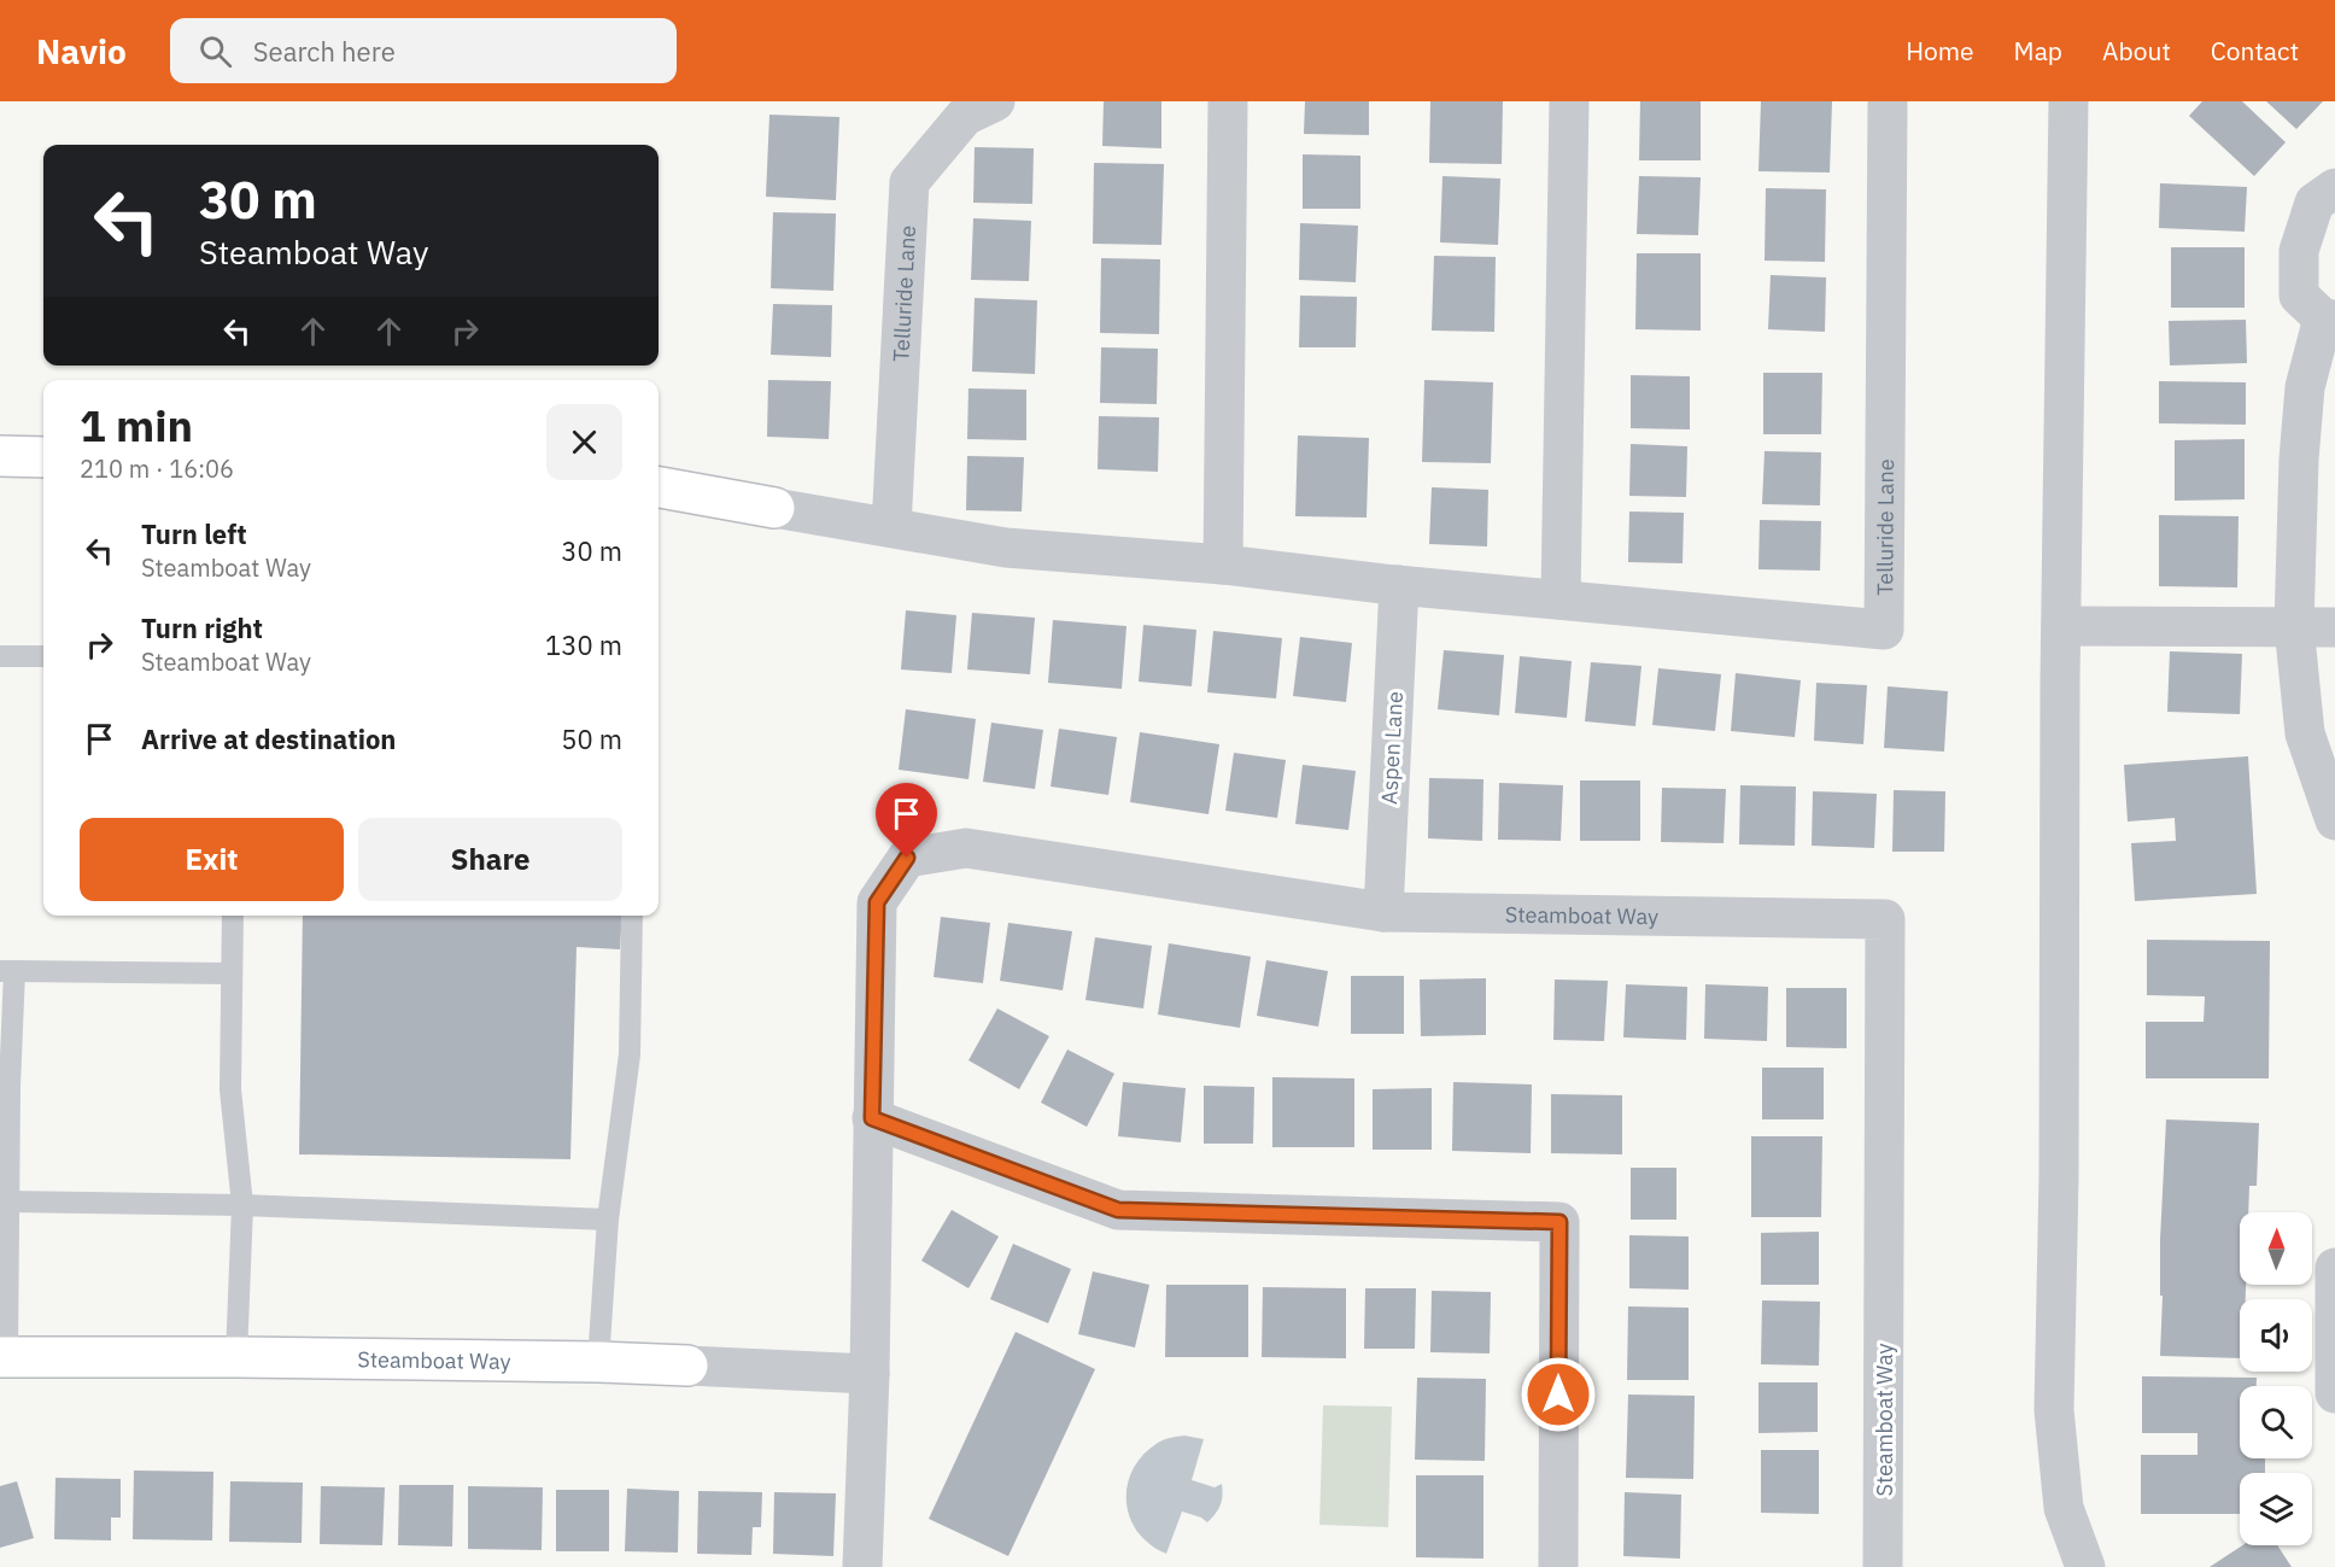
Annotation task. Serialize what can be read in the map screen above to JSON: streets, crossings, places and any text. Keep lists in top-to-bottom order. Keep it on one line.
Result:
{"streets":{"street":["Telluride Lane","Aspen Lane","Steamboat Way"]},"crossings":[["Telluride Lane","Aspen Lane"],["Aspen Lane","Steamboat Way"]],"north":"top","page":{"header":"Navio","search":"Search here","nav":["Home","Map","About","Contact"],"turn":["30 m","Steamboat Way"],"heading":["1 min","210 m · 16:06"],"list":[{"name":"Turn left","note":"Steamboat Way","value":"30 m"},{"name":"Turn right","note":"Steamboat Way","value":"130 m"},{"name":"Arrive at destination","value":"50 m"}],"buttons":["Exit","Share"]}}
